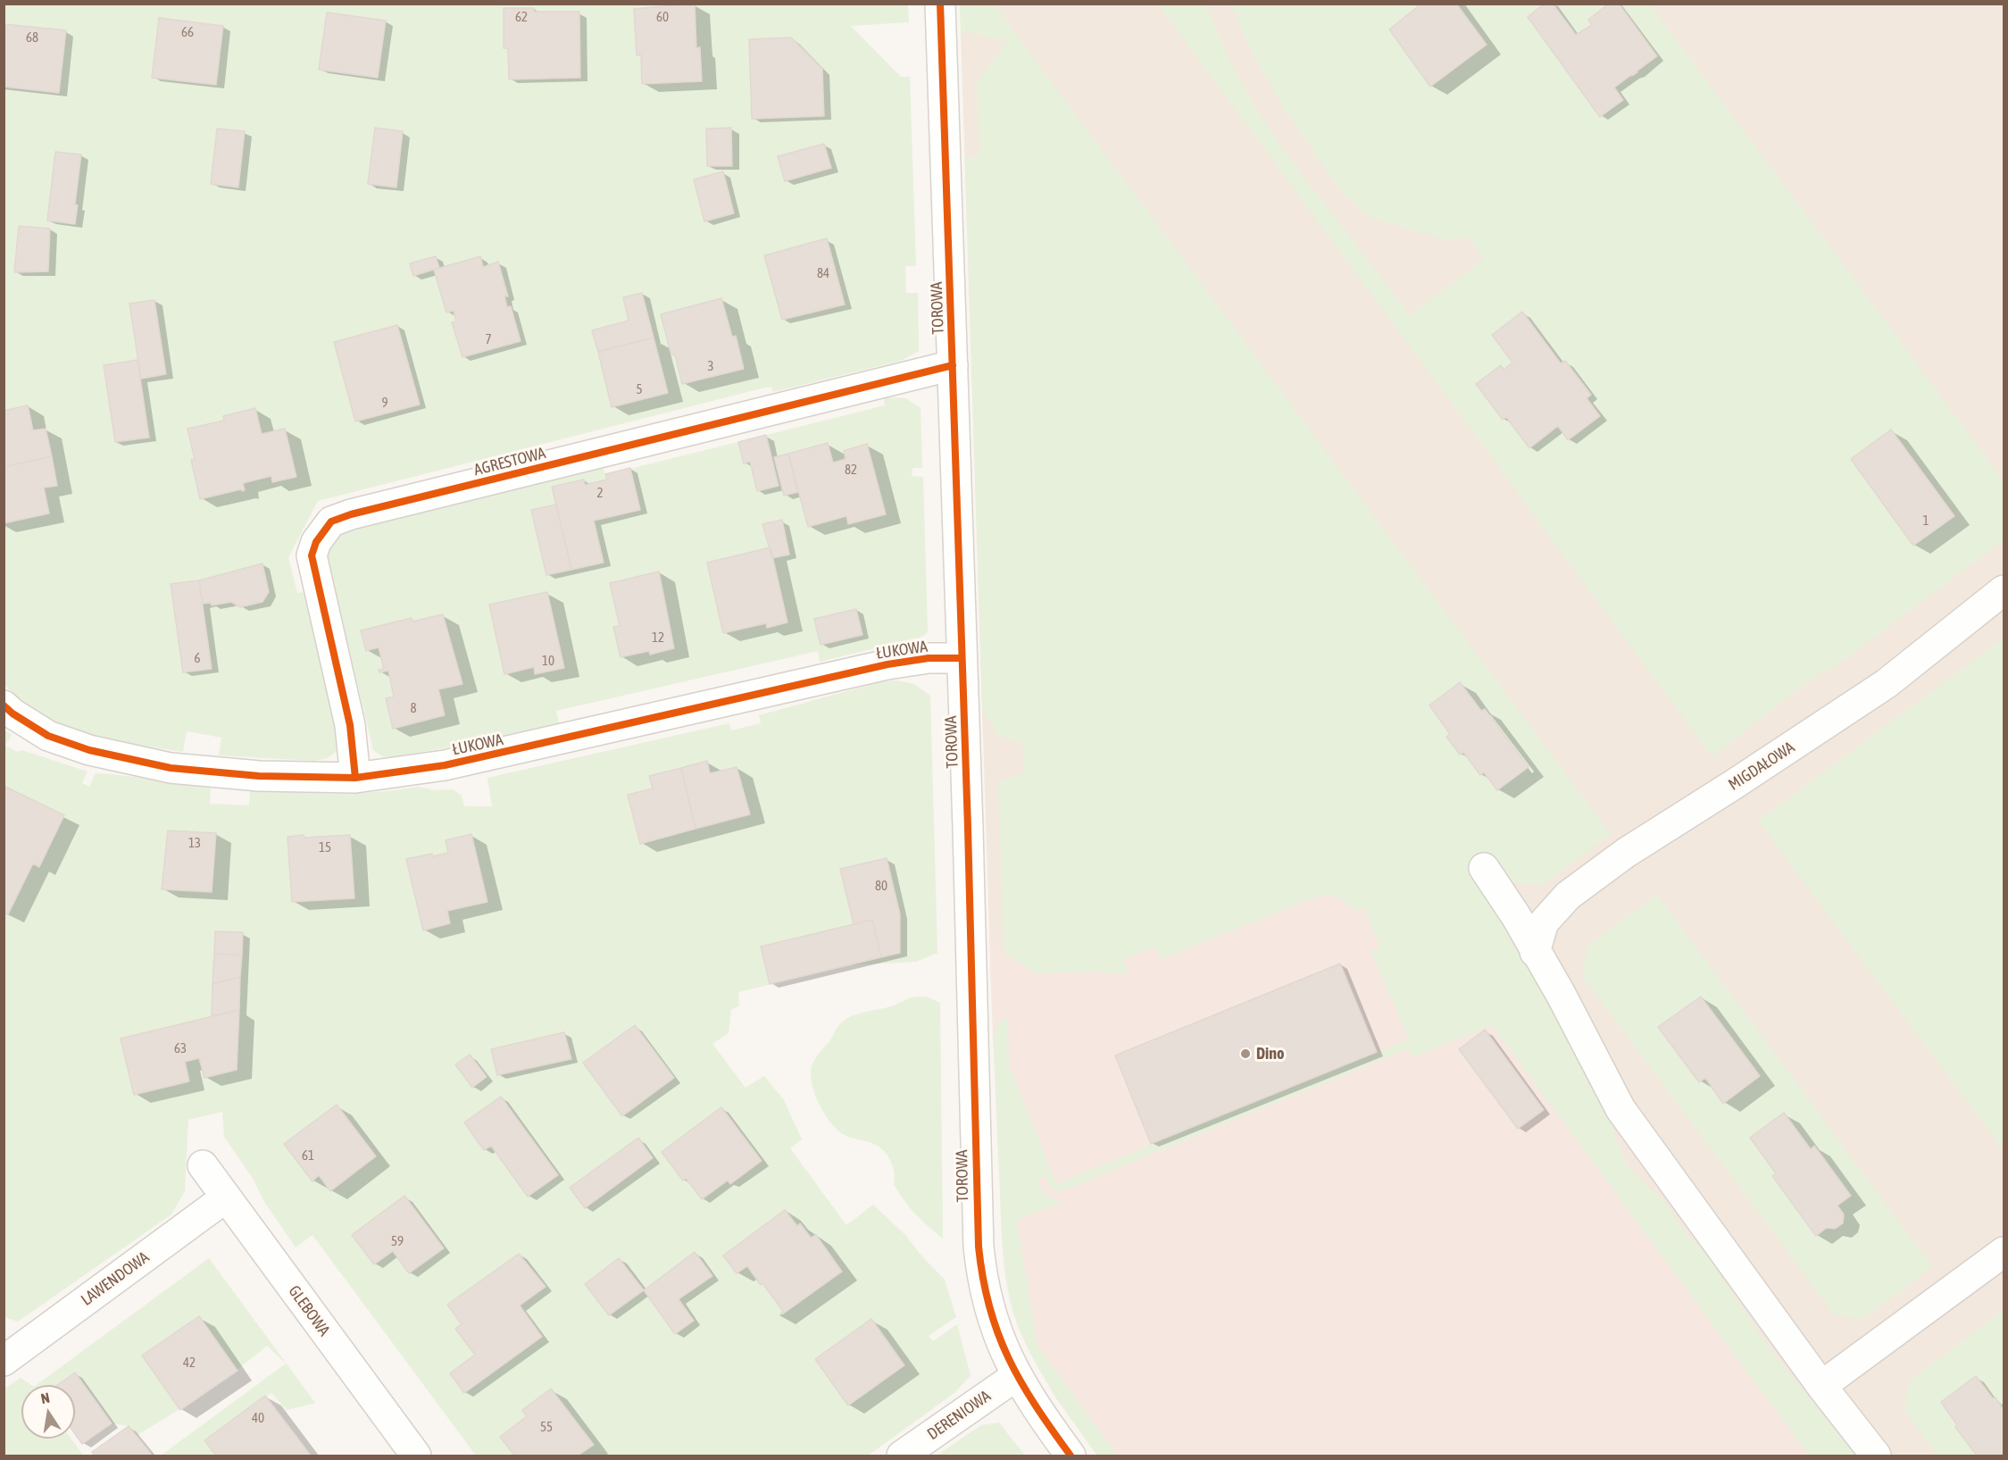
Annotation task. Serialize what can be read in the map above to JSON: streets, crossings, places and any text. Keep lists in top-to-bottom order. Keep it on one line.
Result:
{"streets":{"street":["TOROWA","AGRESTOWA","ŁUKOWA","MIGDAŁOWA","LAWENDOWA","GLEBOWA","DERENIOWA"]},"crossings":[["TOROWA","AGRESTOWA"],["TOROWA","ŁUKOWA"],["TOROWA","DERENIOWA"],["AGRESTOWA","ŁUKOWA"],["LAWENDOWA","GLEBOWA"]],"places":["Dino"],"house_numbers":["62","60","66","68","84","7","3","5","9","82","2","1","12","6","10","8","13","15","80","63","61","59","42","40","55"],"north":"top"}
